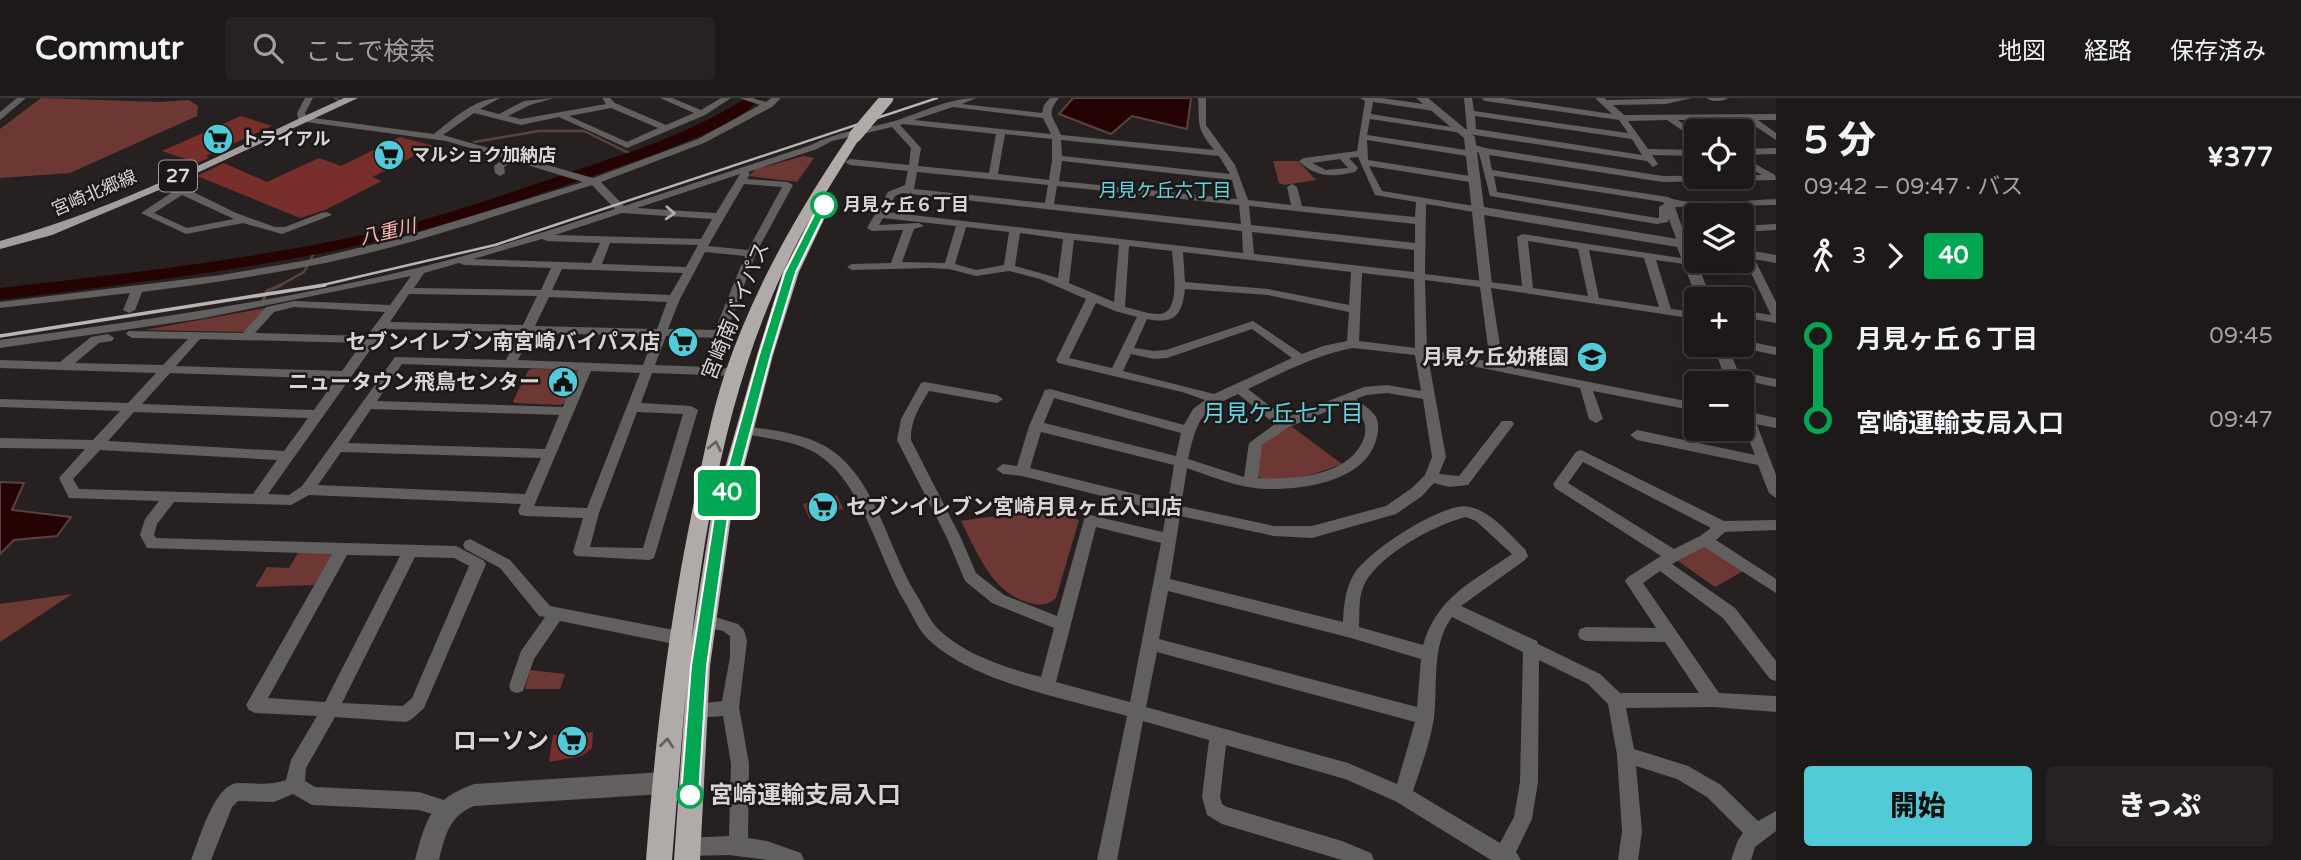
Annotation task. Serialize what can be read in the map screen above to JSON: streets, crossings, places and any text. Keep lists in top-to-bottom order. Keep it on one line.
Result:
{"streets":{"highway":["宮崎南バイパス"],"main road":["27","宮崎北郷線"]},"districts":["月見ケ丘六丁目","月見ケ丘七丁目"],"water":["八重川"],"places":{"supermarket":["トライアル","マルショク加納店","セブンイレブン南宮崎バイパス店","セブンイレブン宮崎月見ヶ丘入口店","ローソン"],"other":["月見ヶ丘６丁目","宮崎運輸支局入口"],"school or university":["月見ケ丘幼稚園"],"public building":["ニュータウン飛鳥センター"]},"lines":["bus line 40"],"page":{"header":"Commutr","search":"ここで検索","nav":["地図","経路","保存済み"],"on_map":"40","heading":["5 分","09:42 – 09:47 · バス","¥377"],"map_buttons":["+","−"],"legs":["3","40"],"list":[{"name":"月見ヶ丘６丁目","value":"09:45"},{"name":"宮崎運輸支局入口","value":"09:47"}],"buttons":["開始","きっぷ"]}}
